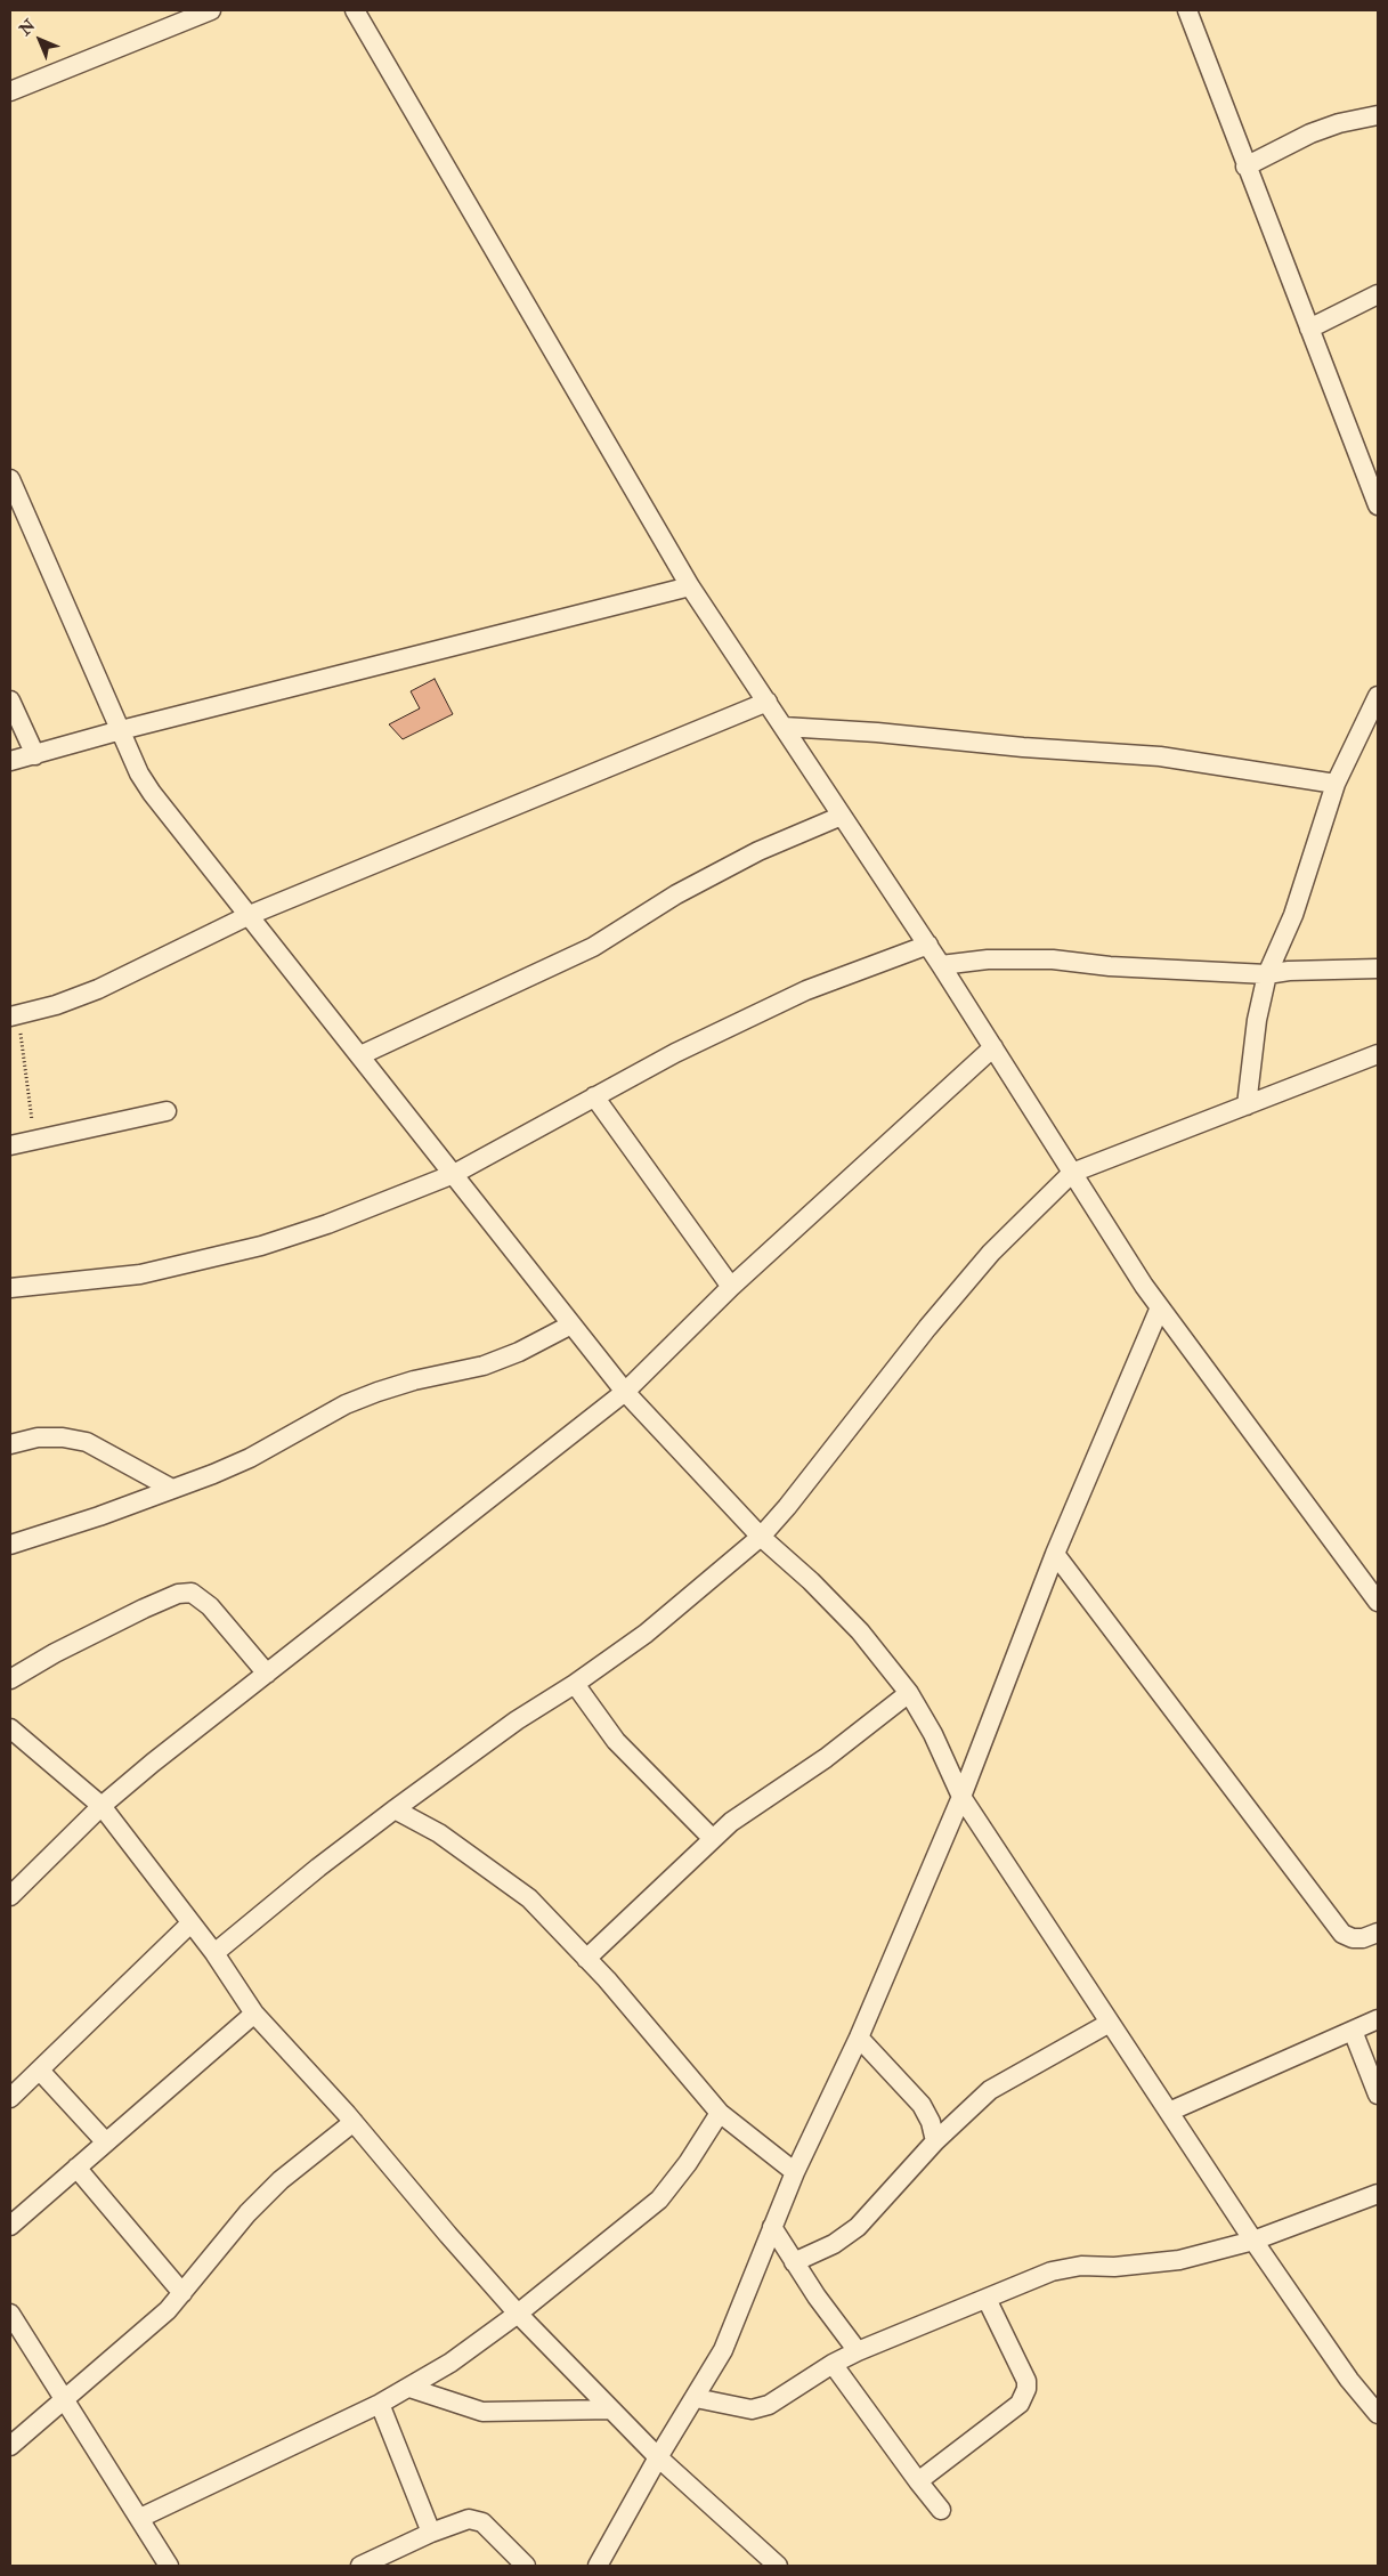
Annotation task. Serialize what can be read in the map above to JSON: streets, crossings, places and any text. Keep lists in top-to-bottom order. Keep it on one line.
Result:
{"north":"top left"}
